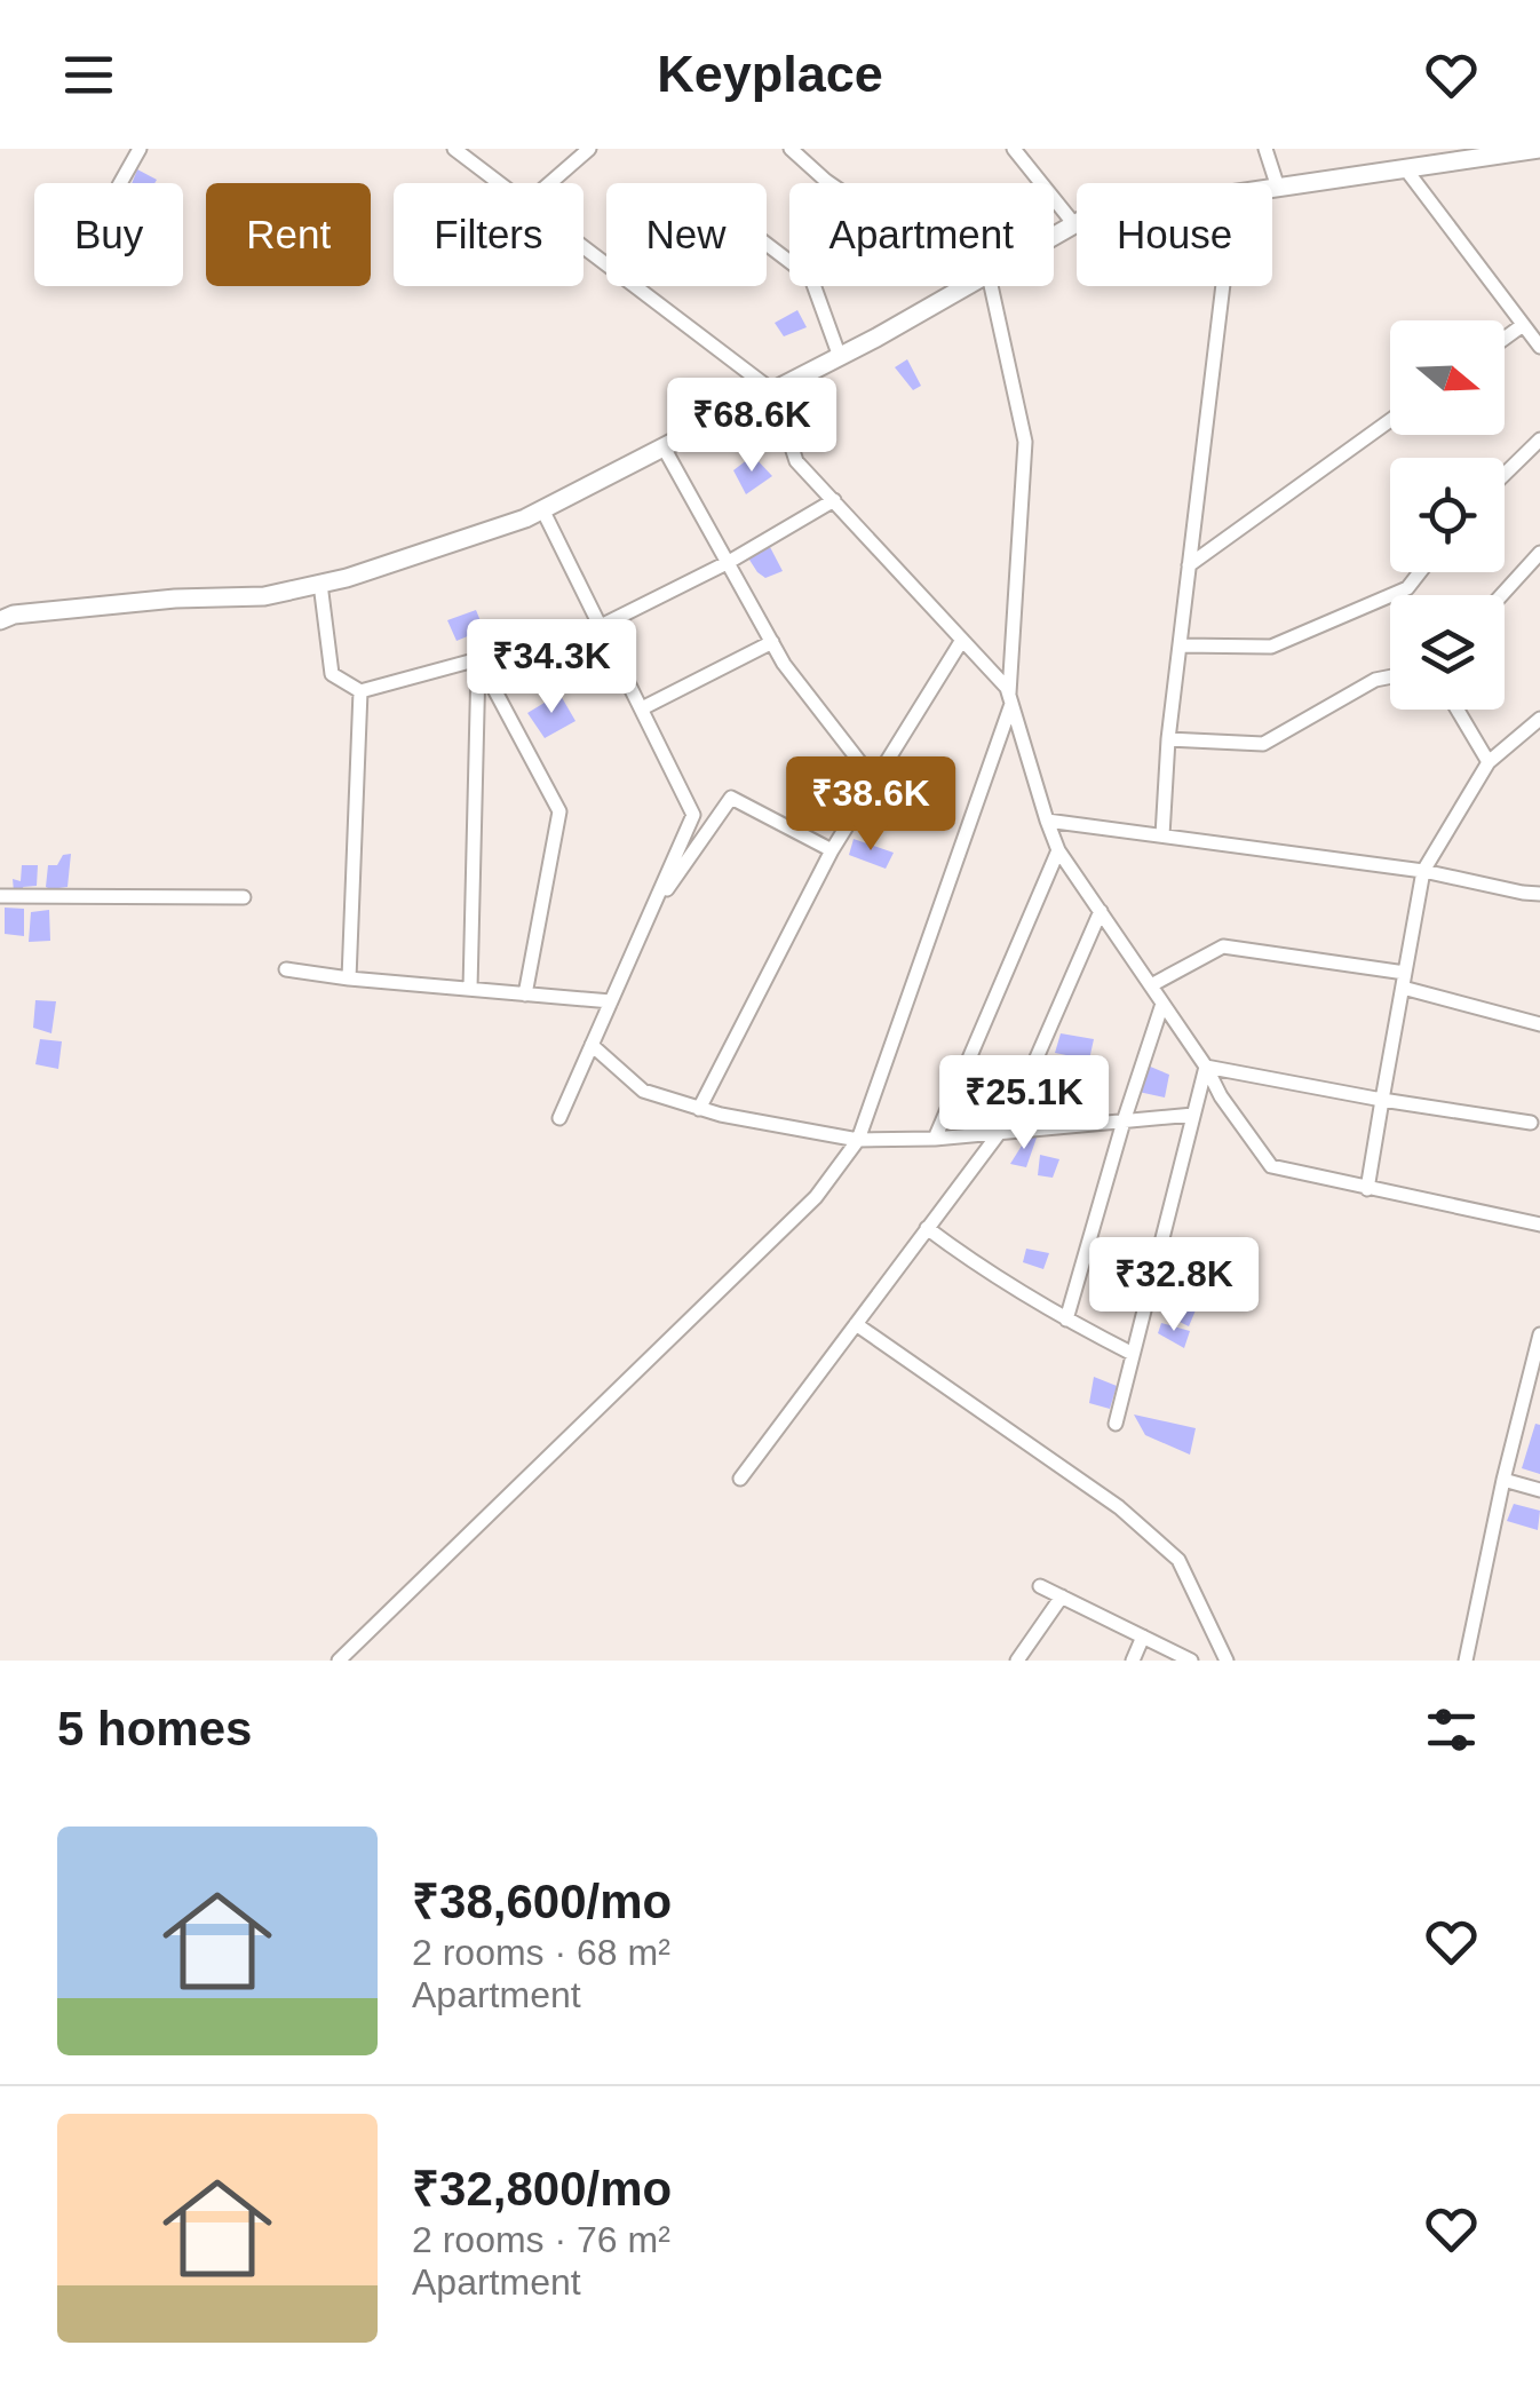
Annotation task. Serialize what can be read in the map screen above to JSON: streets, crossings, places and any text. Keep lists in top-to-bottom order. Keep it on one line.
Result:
{"north":"right","page":{"header":"Keyplace","chip":["Buy","Rent","Filters","New","Apartment","House"],"price":["₹68.6K","₹34.3K","₹38.6K","₹25.1K","₹32.8K"],"heading":"5 homes","list":[{"name":"₹38,600/mo","note":"2 rooms · 68 m² · Apartment"},{"name":"₹32,800/mo","note":"2 rooms · 76 m² · Apartment"}]}}
